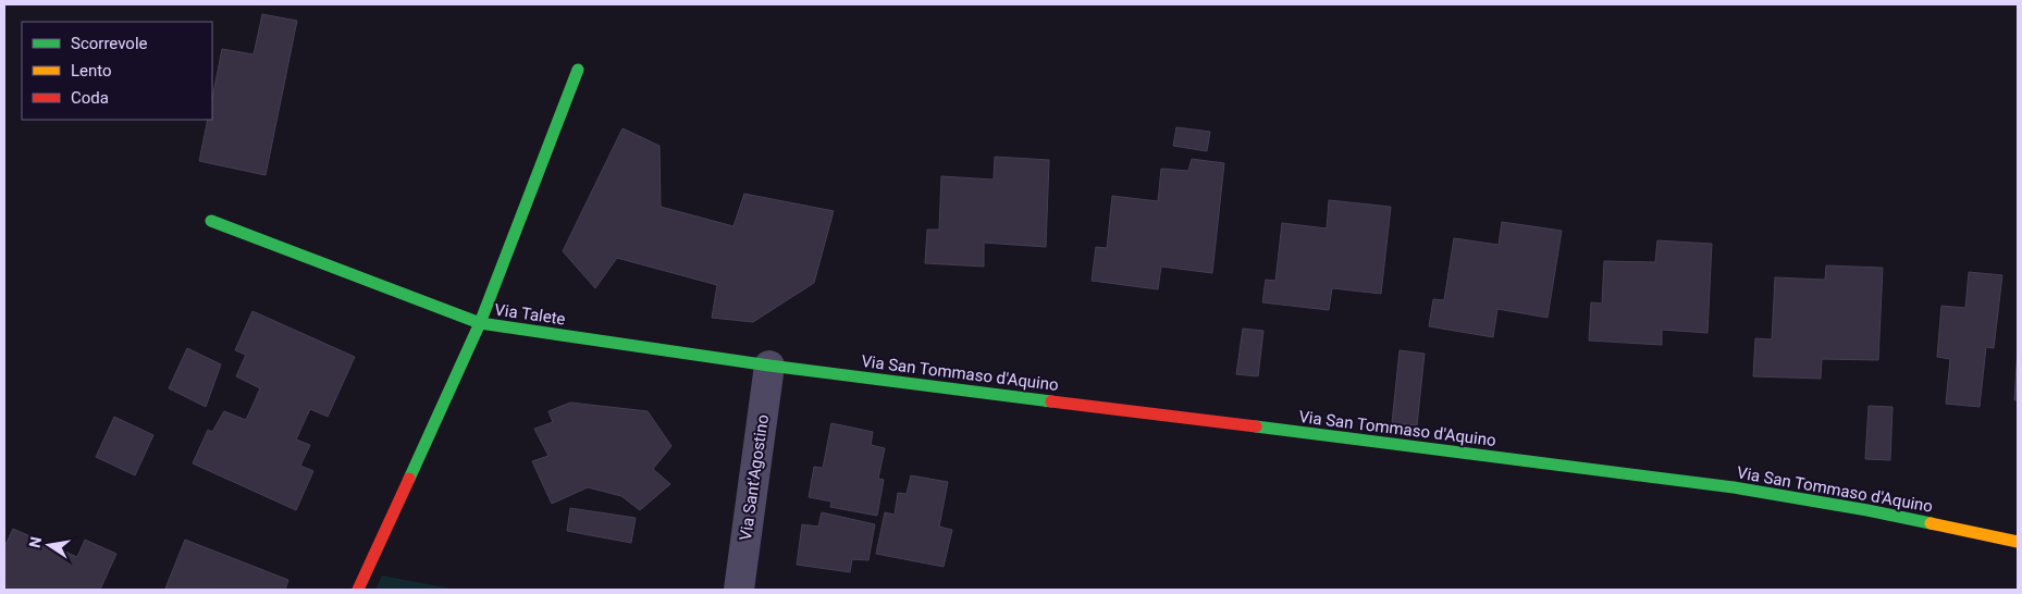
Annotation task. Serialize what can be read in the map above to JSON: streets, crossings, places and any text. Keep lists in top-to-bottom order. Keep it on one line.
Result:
{"streets":{"street":["Via Talete","Via San Tommaso d'Aquino","Via Sant'Agostino"]},"crossings":[["Via Talete","Via San Tommaso d'Aquino"],["Via Talete","Via Sant'Agostino"],["Via San Tommaso d'Aquino","Via Sant'Agostino"]],"legend":["Scorrevole","Lento","Coda"],"north":"left"}
